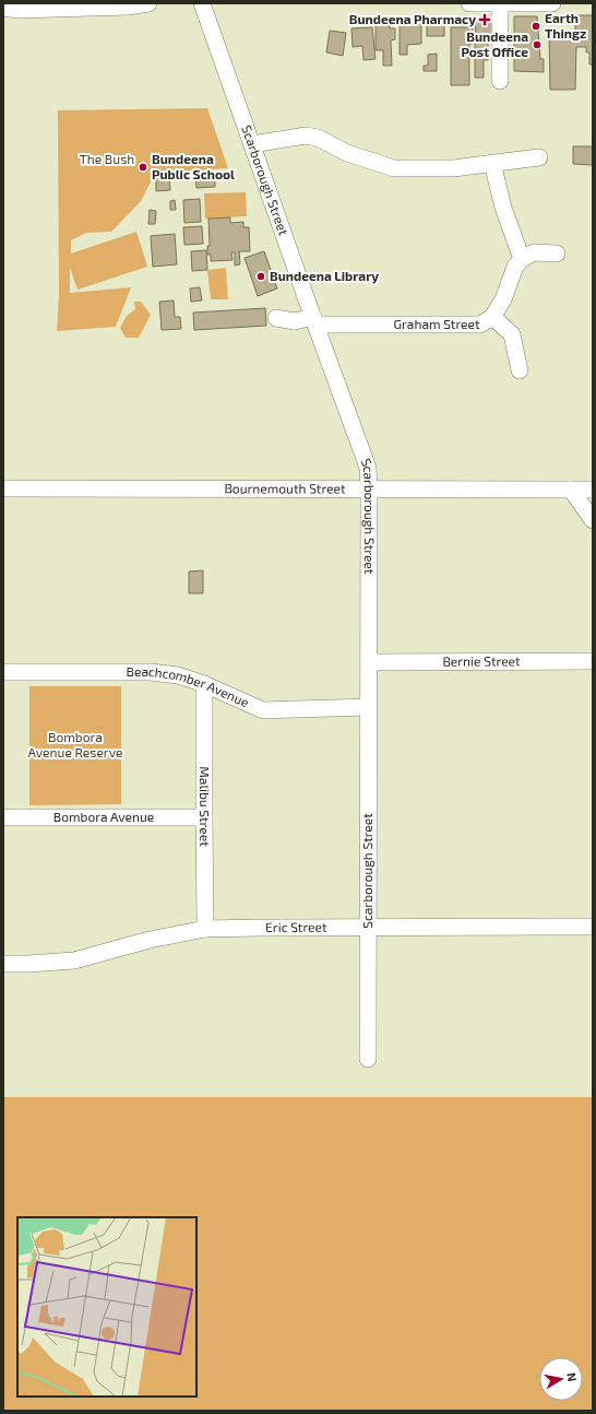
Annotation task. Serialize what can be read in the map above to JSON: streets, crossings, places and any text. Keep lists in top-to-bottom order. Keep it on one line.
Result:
{"streets":{"street":["Scarborough Street","Graham Street","Bournemouth Street","Bernie Street","Beachcomber Avenue","Malibu Street","Bombora Avenue","Eric Street"]},"crossings":[["Scarborough Street","Graham Street"],["Scarborough Street","Bournemouth Street"],["Scarborough Street","Bernie Street"],["Scarborough Street","Beachcomber Avenue"],["Scarborough Street","Eric Street"],["Beachcomber Avenue","Malibu Street"],["Malibu Street","Bombora Avenue"],["Malibu Street","Eric Street"]],"parks":["The Bush","Bombora Avenue Reserve"],"places":{"health":["Bundeena Pharmacy"],"other":["Earth Thingz","Bundeena Post Office","Bundeena Public School","Bundeena Library"]},"north":"right"}
